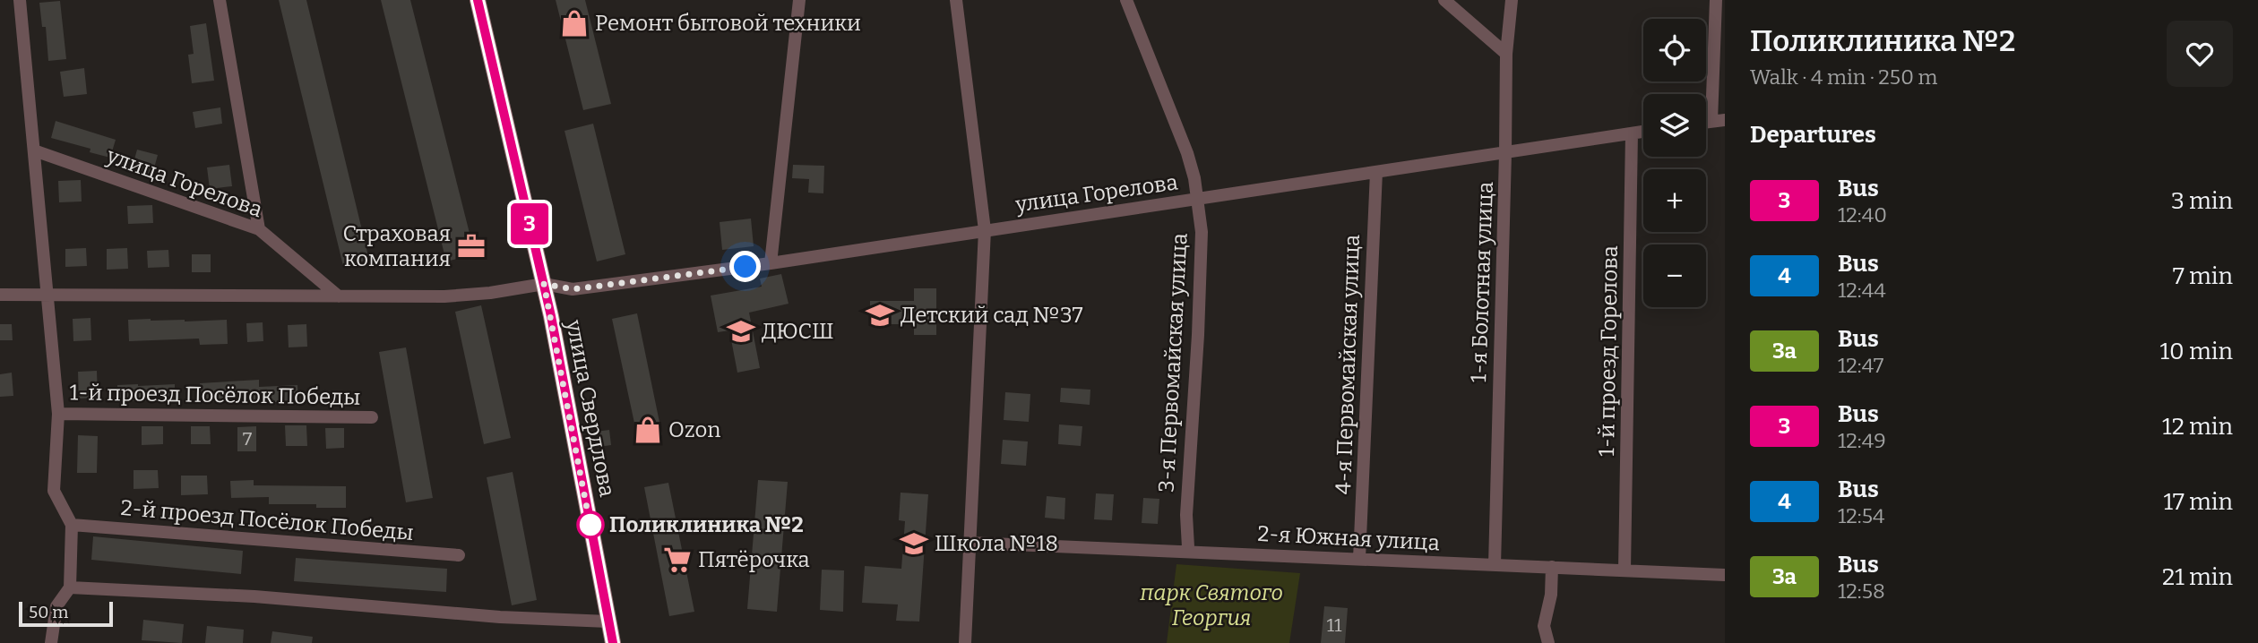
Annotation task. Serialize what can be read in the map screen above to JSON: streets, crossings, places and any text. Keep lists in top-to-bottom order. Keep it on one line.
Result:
{"streets":{"main road":["улица Свердлова"],"street":["улица Горелова","1-я Болотная улица","1-й проезд Горелова","3-я Первомайская улица","4-я Первомайская улица","1-й проезд Посёлок Победы","2-й проезд Посёлок Победы","2-я Южная улица"]},"crossings":[["улица Горелова","1-я Болотная улица"],["улица Горелова","1-й проезд Горелова"],["улица Горелова","3-я Первомайская улица"],["улица Горелова","4-я Первомайская улица"],["улица Горелова","улица Свердлова"],["1-я Болотная улица","2-я Южная улица"],["1-й проезд Горелова","2-я Южная улица"],["3-я Первомайская улица","2-я Южная улица"],["4-я Первомайская улица","2-я Южная улица"]],"parks":["парк Святого Георгия"],"places":{"shop":["Ремонт бытовой техники","Ozon"],"office":["Страховая компания"],"school or university":["Детский сад №37","ДЮСШ","Школа №18"],"other":["Поликлиника №2"],"supermarket":["Пятёрочка"]},"lines":["bus line 3"],"house_numbers":["7","11"],"scale_bar":"50 m","page":{"on_map":"3","heading":[["Поликлиника №2","Walk · 4 min · 250 m"],"Departures"],"map_buttons":["+","−"],"list":[{"mark":"3","name":"Bus","note":"12:40","value":"3 min"},{"mark":"4","name":"Bus","note":"12:44","value":"7 min"},{"mark":"3а","name":"Bus","note":"12:47","value":"10 min"},{"mark":"3","name":"Bus","note":"12:49","value":"12 min"},{"mark":"4","name":"Bus","note":"12:54","value":"17 min"},{"mark":"3а","name":"Bus","note":"12:58","value":"21 min"}],"scale":"50 m"}}
